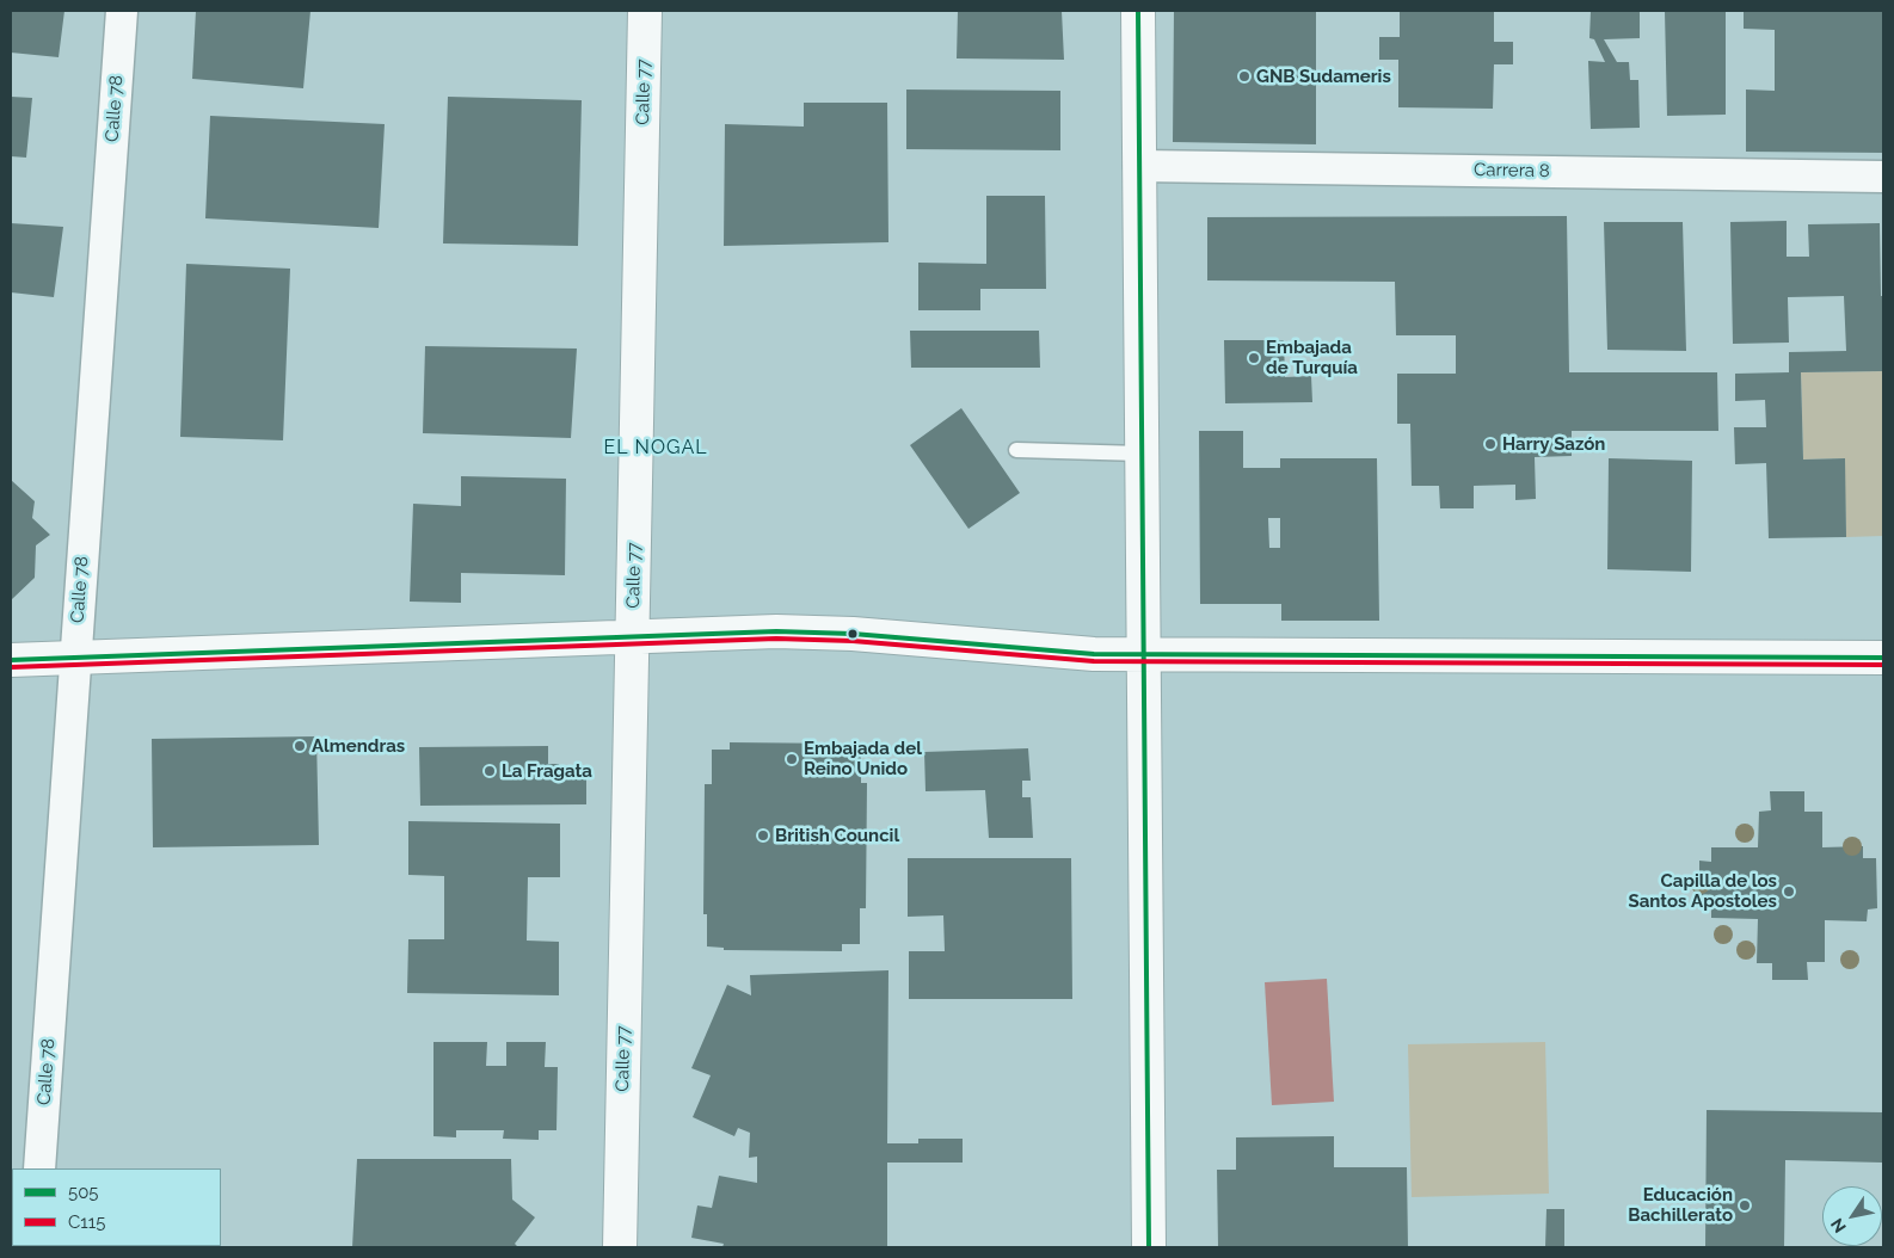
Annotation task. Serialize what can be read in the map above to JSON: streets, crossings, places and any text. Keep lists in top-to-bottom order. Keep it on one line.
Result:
{"streets":{"street":["Calle 77","Calle 78","Carrera 8"]},"districts":["EL NOGAL"],"places":["GNB Sudameris","Embajada de Turquía","Harry Sazón","Almendras","Embajada del Reino Unido","La Fragata","British Council","Capilla de los Santos Apostoles","Educación Bachillerato"],"lines":["transit line 505","transit line C115"],"legend":["505","C115"],"north":"bottom left"}
